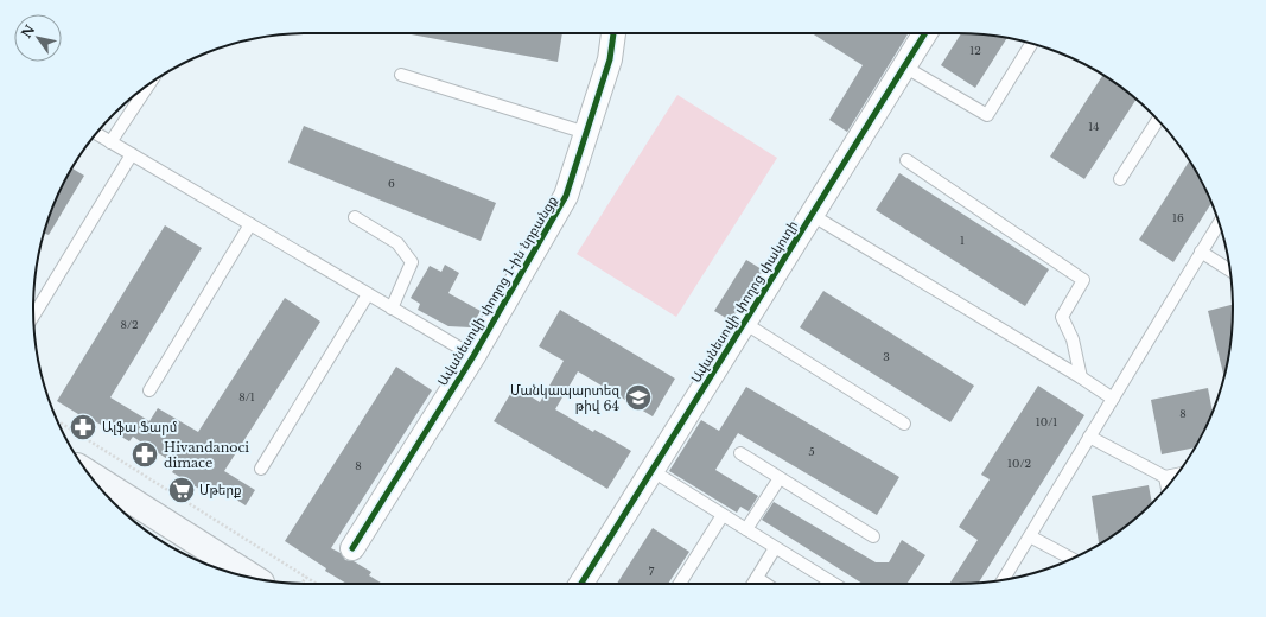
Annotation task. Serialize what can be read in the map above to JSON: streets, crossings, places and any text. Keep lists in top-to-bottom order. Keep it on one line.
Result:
{"streets":{"street":["Ավանեսովի փողոց 1-ին նրբանցք","Ավանեսովի փողոց փակուղի"]},"places":{"school or university":["Մանկապարտեզ թիվ 64"],"pharmacy":["Ալֆա Ֆարմ","Hivandanoci dimace"],"supermarket":["Մթերք"]},"house_numbers":["12","14","6","16","1","8/2","3","8/1","8","10/1","5","10/2","8","7"],"north":"top left"}
